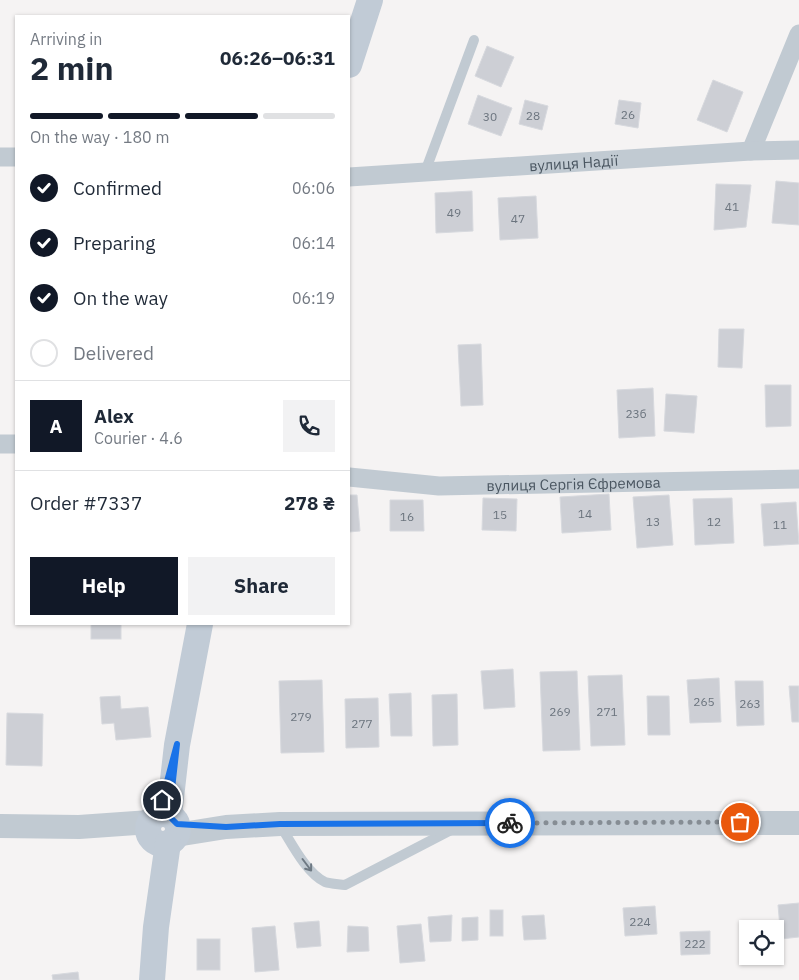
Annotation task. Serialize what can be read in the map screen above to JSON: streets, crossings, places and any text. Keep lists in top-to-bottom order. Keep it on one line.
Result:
{"streets":{"street":["вулиця Надії","вулиця Сергія Єфремова"]},"house_numbers":["26","28","30","41","49","47","23б","14","15","16","13","12","11","265","263","269","271","279","277","224","222"],"page":{"heading":["2 min","Arriving in","06:26–06:31"],"panel":["Alex","Courier · 4.6","Order #7337","278 ₴"],"bar":"On the way · 180 m","list":[["Confirmed","06:06"],["Preparing","06:14"],["On the way","06:19"],"Delivered"],"round":"A","buttons":["Help","Share"]}}
